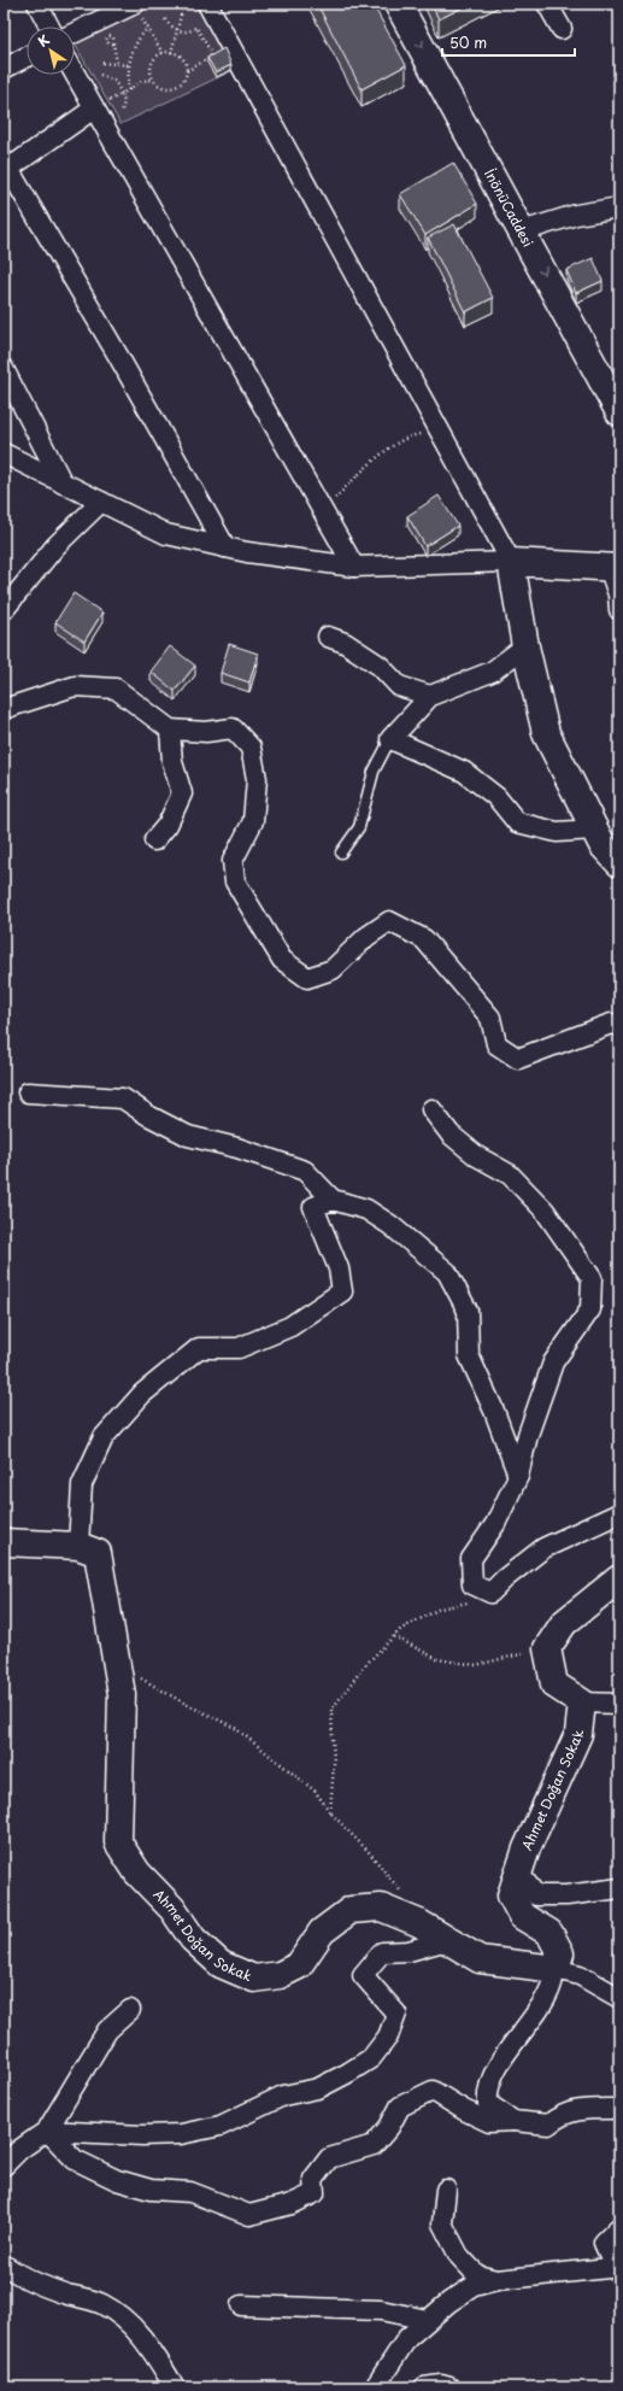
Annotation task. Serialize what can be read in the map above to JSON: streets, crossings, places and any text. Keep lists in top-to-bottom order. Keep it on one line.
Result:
{"streets":{"street":["İnönüCaddesi","Ahmet Doğan Sokak"]},"scale_bar":"50 m","north":"top left"}
